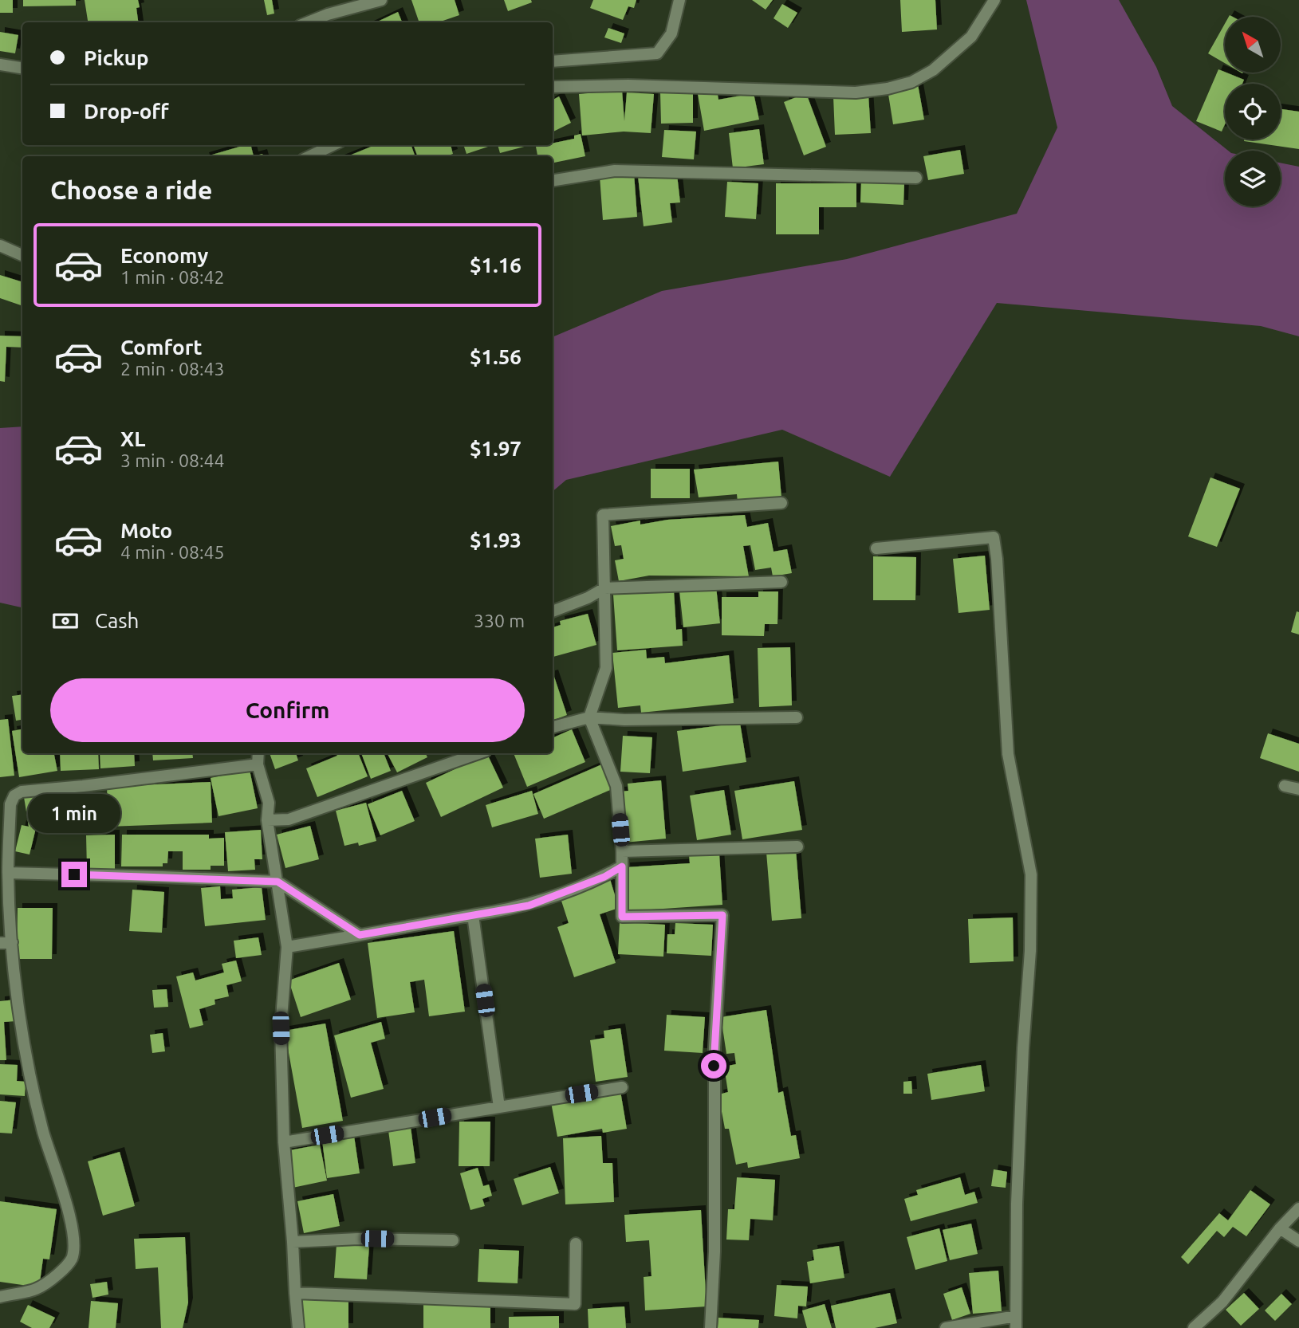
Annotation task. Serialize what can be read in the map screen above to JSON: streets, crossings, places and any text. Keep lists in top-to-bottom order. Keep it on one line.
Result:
{"north":"top left","page":{"banner":["Pickup","Drop-off"],"heading":"Choose a ride","list":[{"name":"Economy","note":"1 min · 08:42","value":"$1.16"},{"name":"Comfort","note":"2 min · 08:43","value":"$1.56"},{"name":"XL","note":"3 min · 08:44","value":"$1.97"},{"name":"Moto","note":"4 min · 08:45","value":"$1.93"}],"pay":["Cash","330 m"],"buttons":"Confirm","bubble":"1 min"}}
